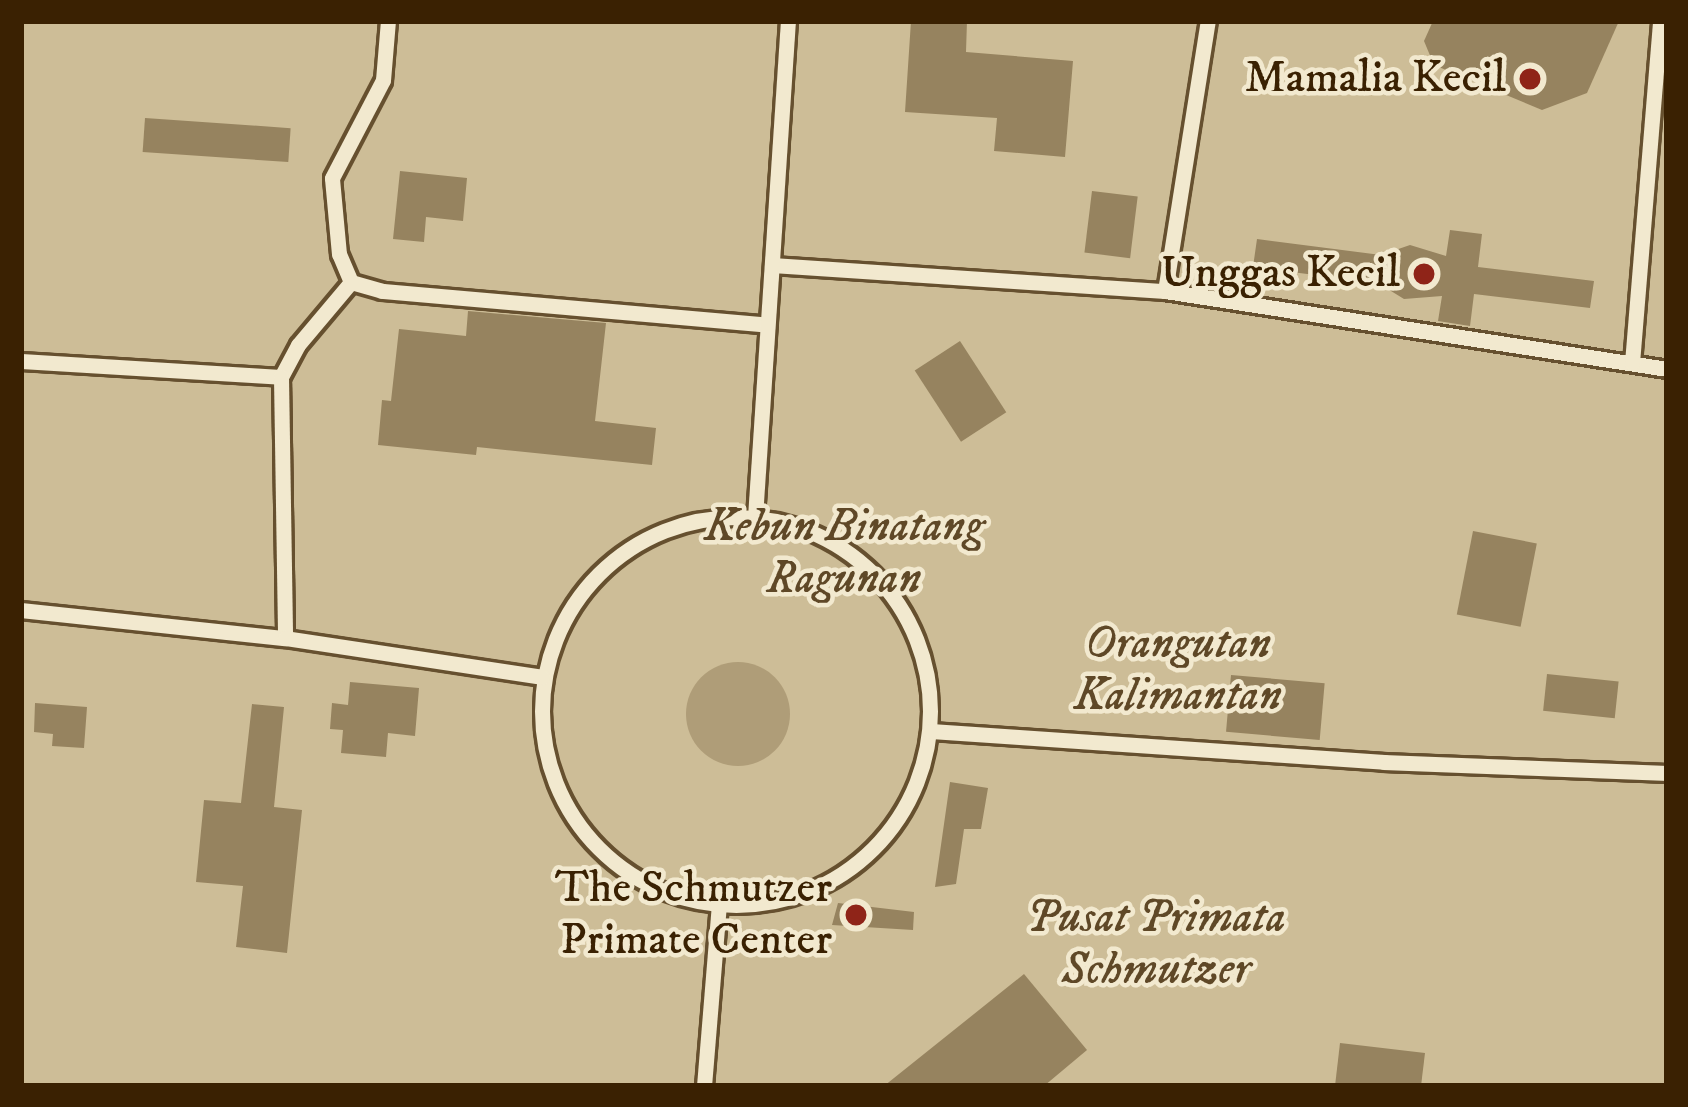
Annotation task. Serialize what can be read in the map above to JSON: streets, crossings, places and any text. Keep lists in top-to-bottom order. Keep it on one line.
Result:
{"parks":["Kebun Binatang Ragunan","Orangutan Kalimantan","Pusat Primata Schmutzer"],"places":["Mamalia Kecil","Unggas Kecil","The Schmutzer Primate Center"]}
